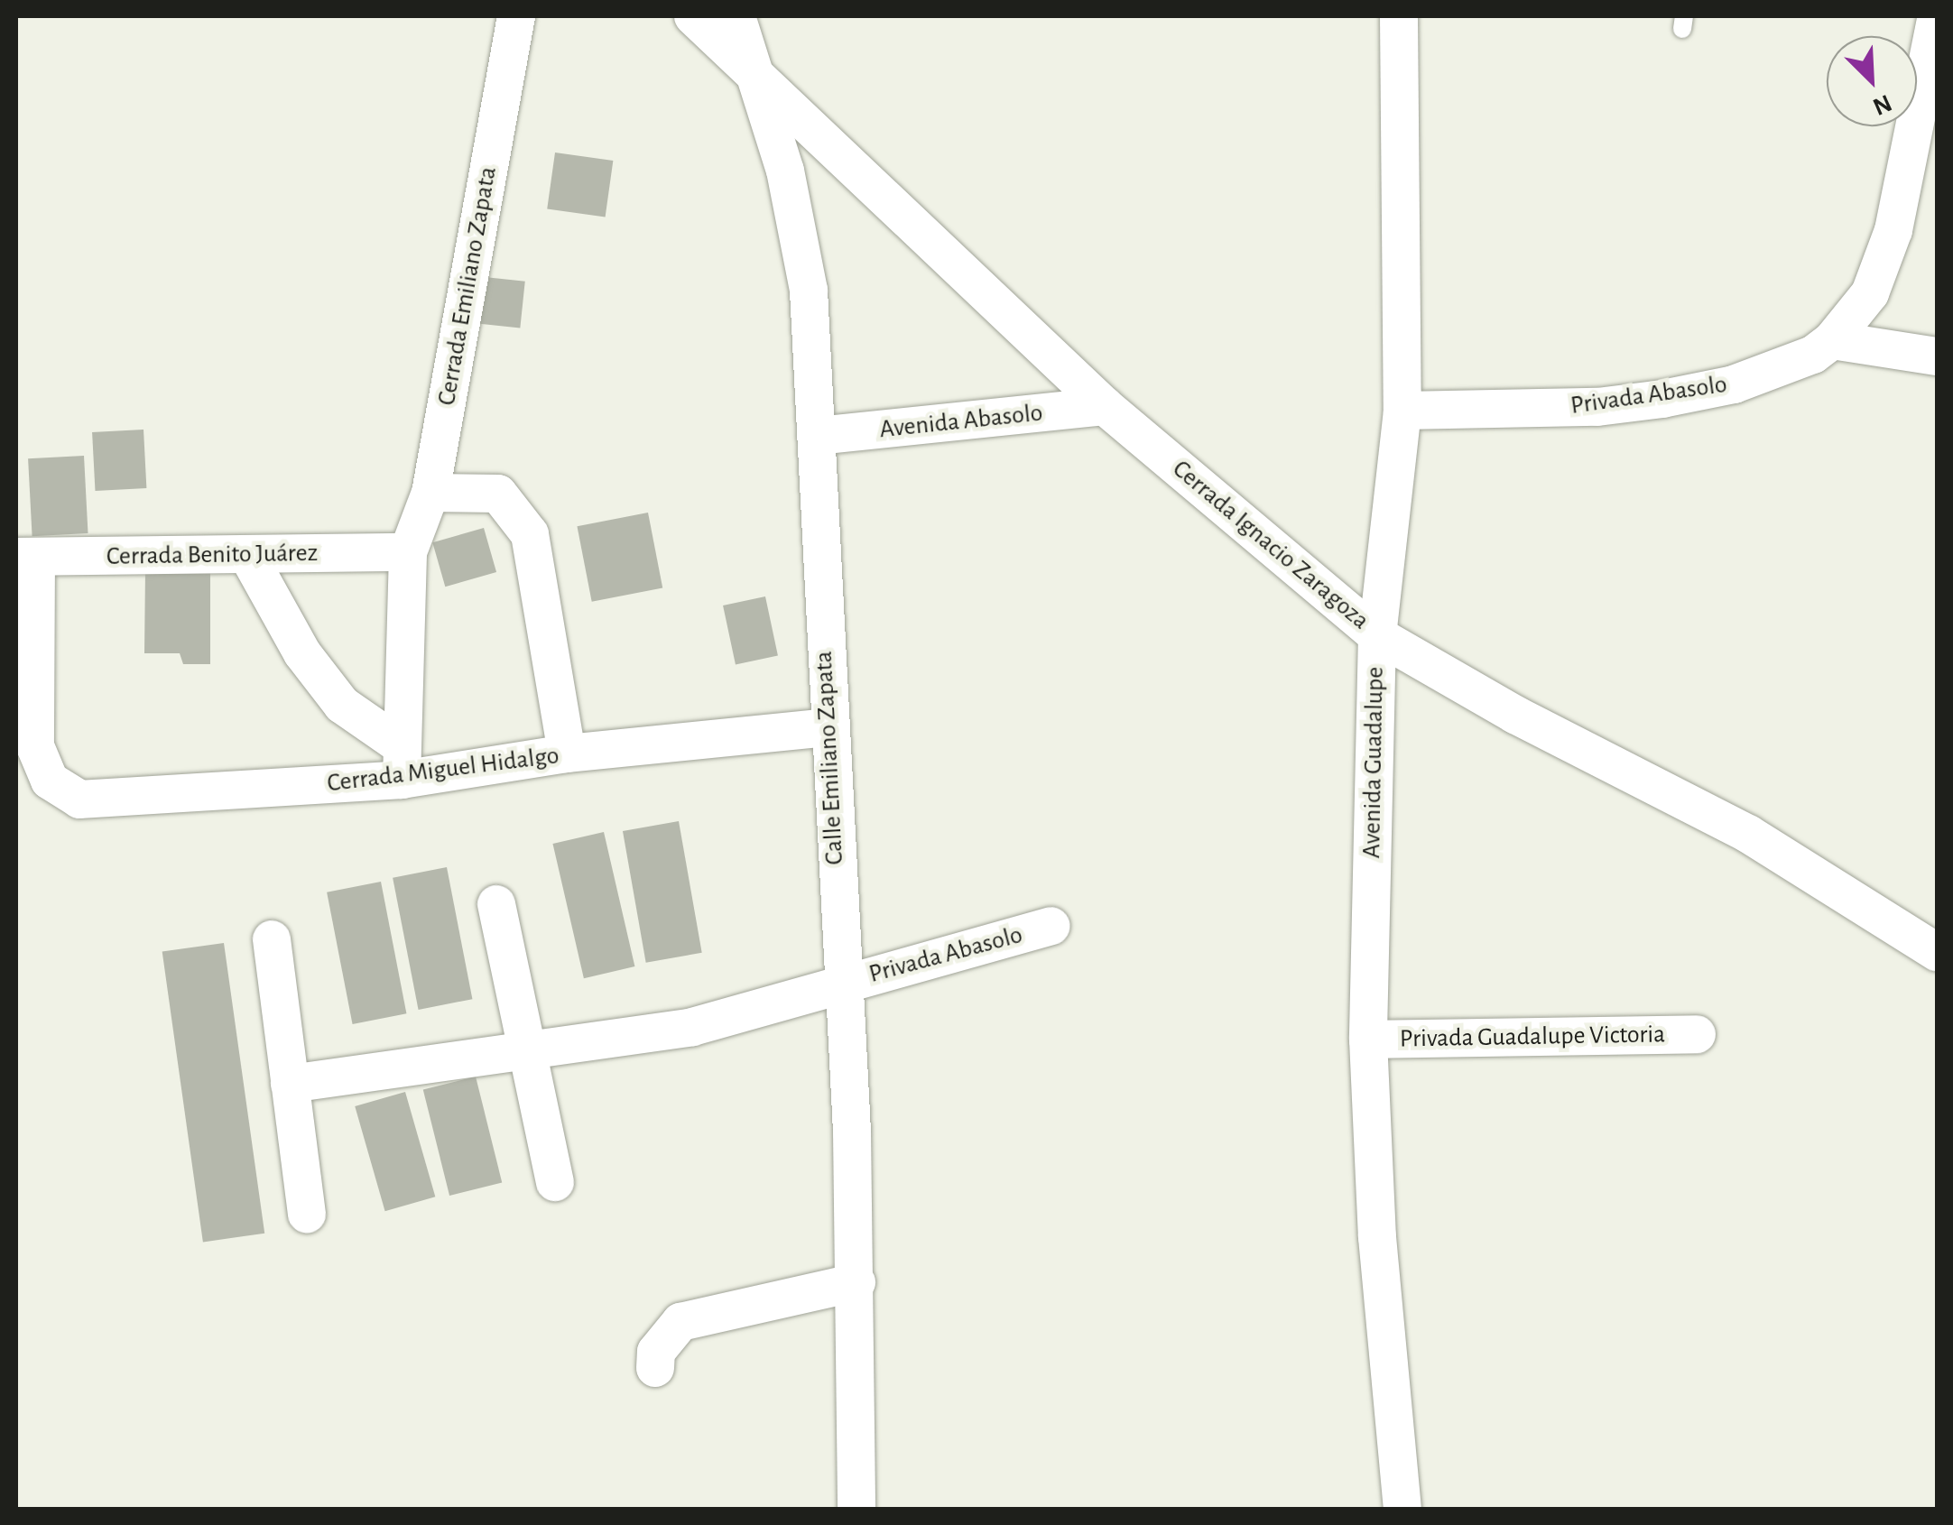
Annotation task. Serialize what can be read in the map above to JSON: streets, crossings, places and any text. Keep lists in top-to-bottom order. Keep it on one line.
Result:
{"streets":{"street":["Cerrada Emiliano Zapata","Privada Abasolo","Avenida Abasolo","Cerrada Ignacio Zaragoza","Cerrada Benito Juárez","Calle Emiliano Zapata","Avenida Guadalupe","Cerrada Miguel Hidalgo","Privada Guadalupe Victoria"]},"crossings":[["Cerrada Emiliano Zapata","Cerrada Benito Juárez"],["Cerrada Emiliano Zapata","Cerrada Miguel Hidalgo"],["Privada Abasolo","Calle Emiliano Zapata"],["Privada Abasolo","Avenida Guadalupe"],["Avenida Abasolo","Cerrada Ignacio Zaragoza"],["Avenida Abasolo","Calle Emiliano Zapata"],["Cerrada Ignacio Zaragoza","Calle Emiliano Zapata"],["Cerrada Ignacio Zaragoza","Avenida Guadalupe"],["Cerrada Benito Juárez","Cerrada Miguel Hidalgo"],["Calle Emiliano Zapata","Cerrada Miguel Hidalgo"],["Avenida Guadalupe","Privada Guadalupe Victoria"]],"north":"bottom right"}
